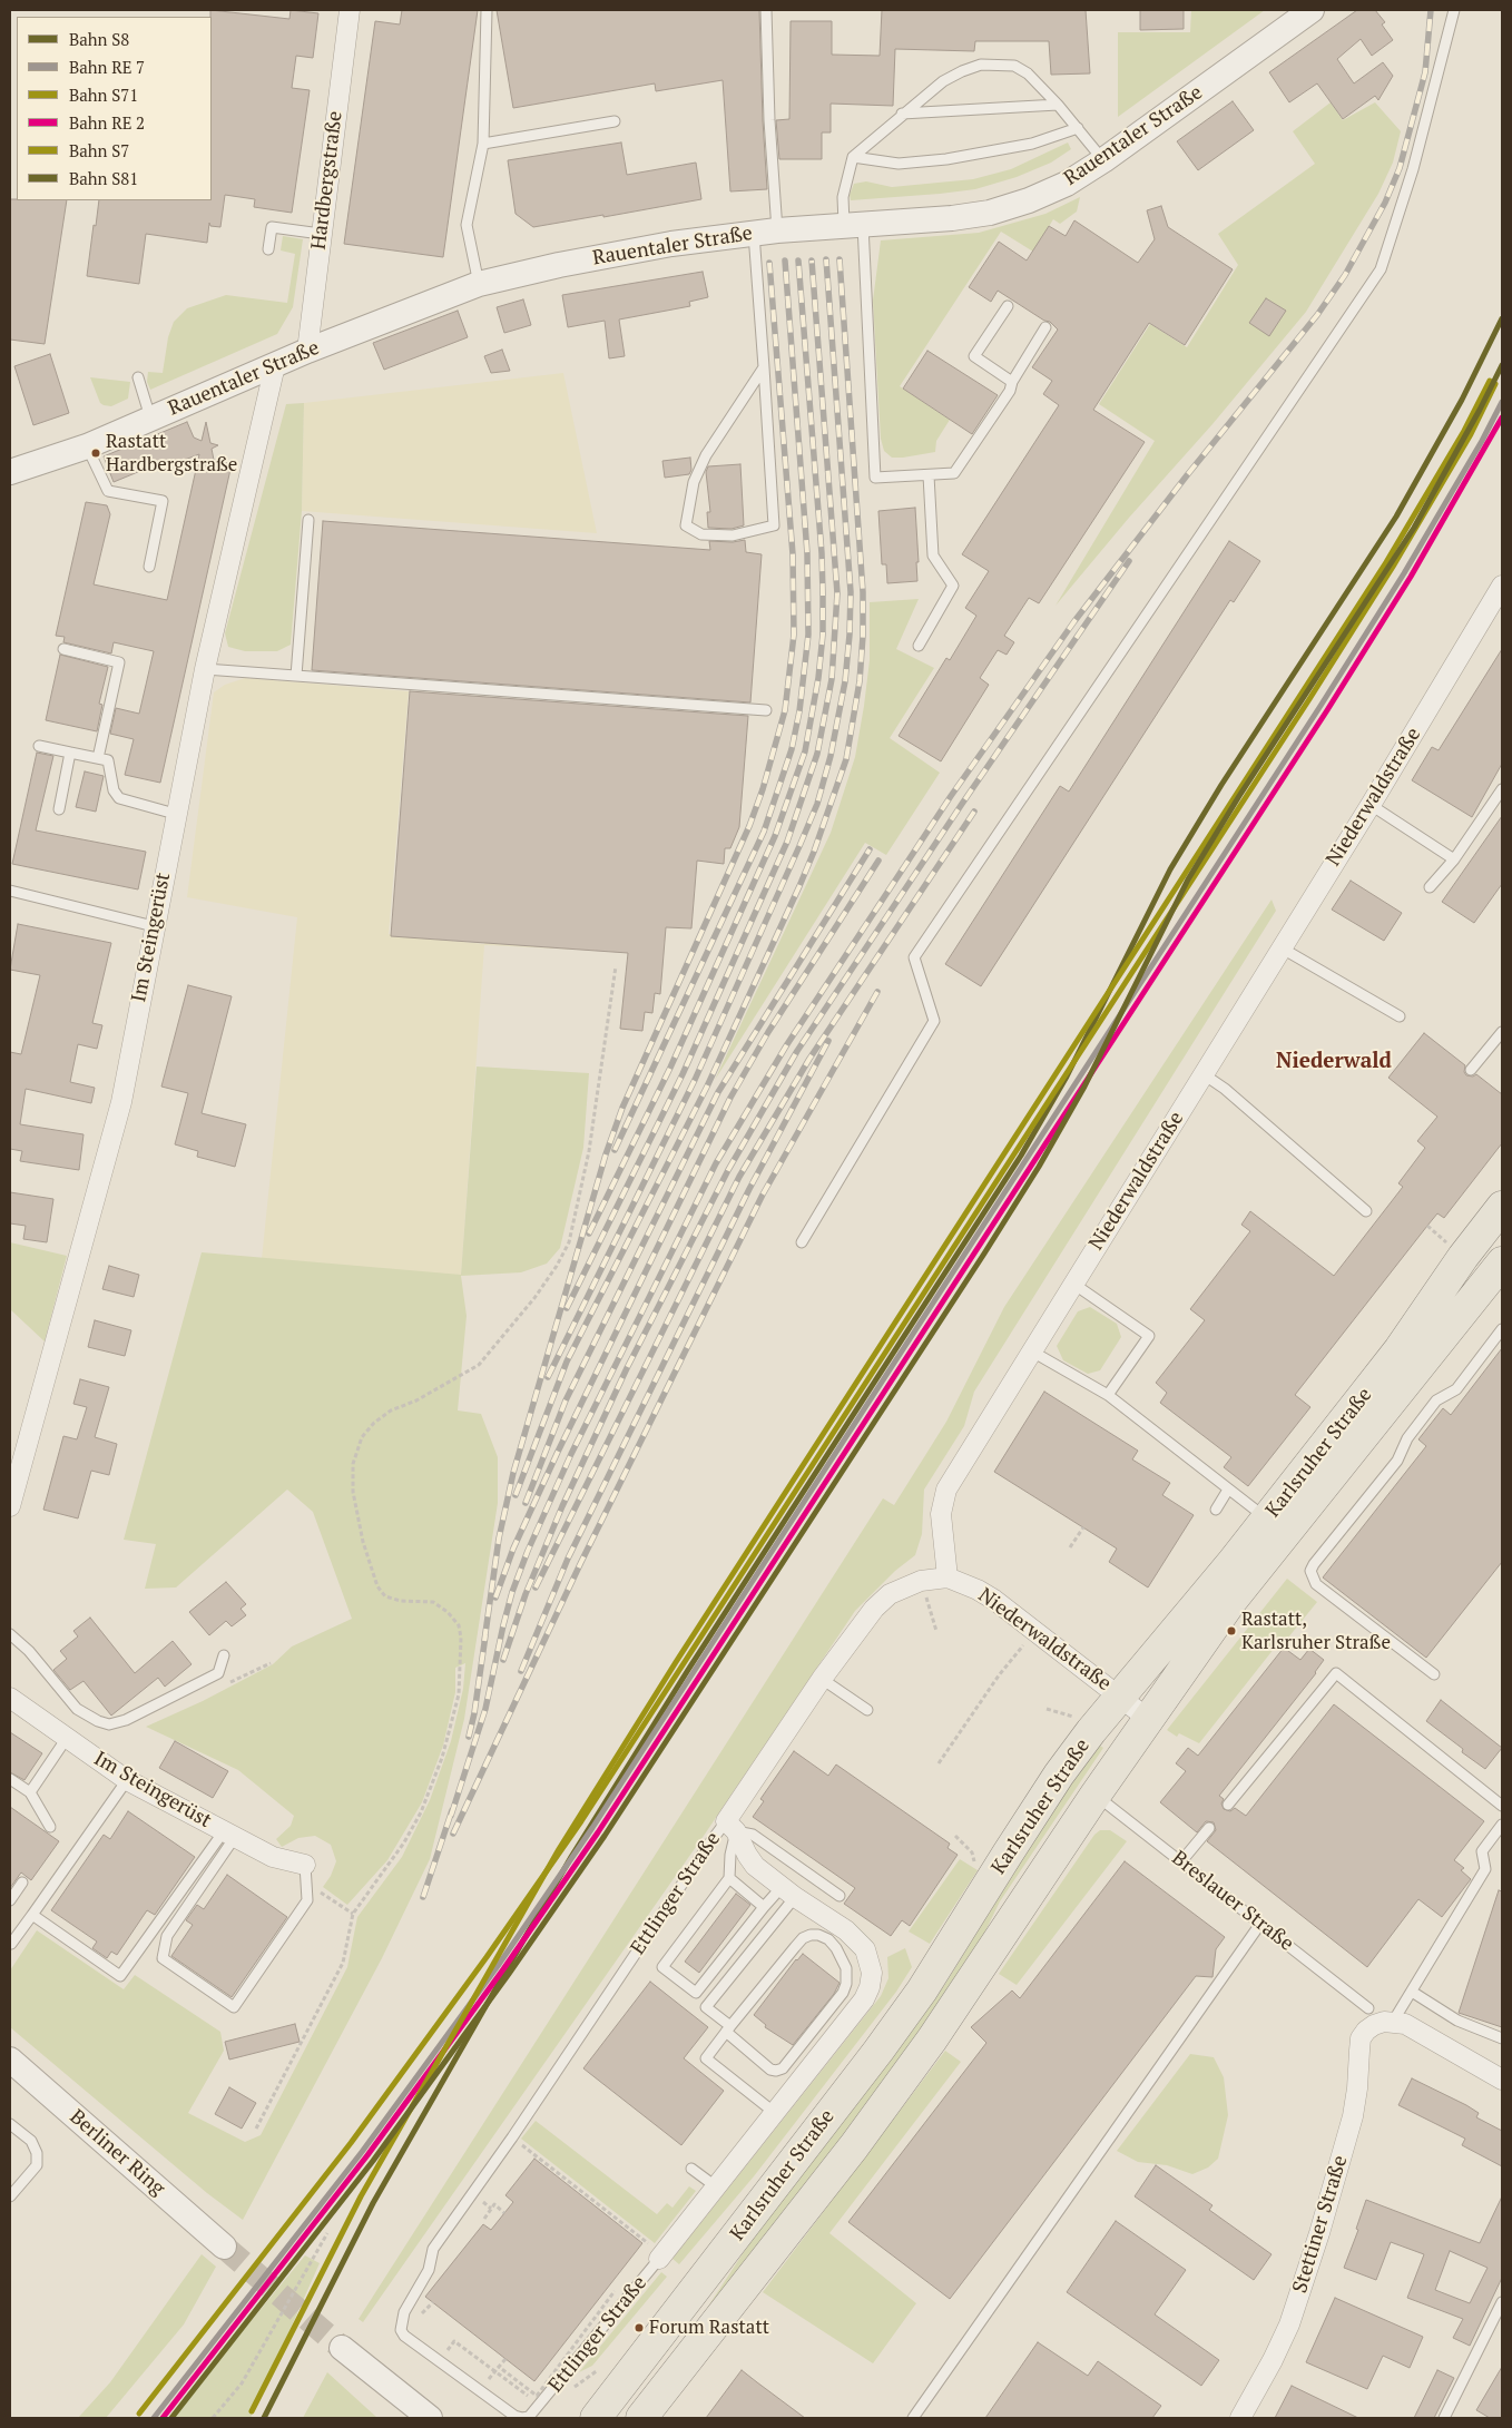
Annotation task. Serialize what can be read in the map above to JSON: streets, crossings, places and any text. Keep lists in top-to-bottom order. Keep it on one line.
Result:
{"streets":{"main road":["Karlsruher Straße"],"street":["Rauentaler Straße","Hardbergstraße","Niederwaldstraße","Im Steingerüst","Ettlinger Straße","Berliner Ring","Stettiner Straße"],"lane":["Breslauer Straße"]},"crossings":[["Rauentaler Straße","Hardbergstraße"],["Rauentaler Straße","Im Steingerüst"],["Niederwaldstraße","Karlsruher Straße"],["Niederwaldstraße","Ettlinger Straße"],["Karlsruher Straße","Breslauer Straße"],["Breslauer Straße","Stettiner Straße"]],"districts":["Niederwald"],"places":["Rastatt Hardbergstraße","Rastatt, Karlsruher Straße","Forum Rastatt"],"lines":["rail line S8","rail line S81","rail line S7","rail line S71"],"legend":["Bahn S8","Bahn RE 7","Bahn S71","Bahn RE 2","Bahn S7","Bahn S81"]}
